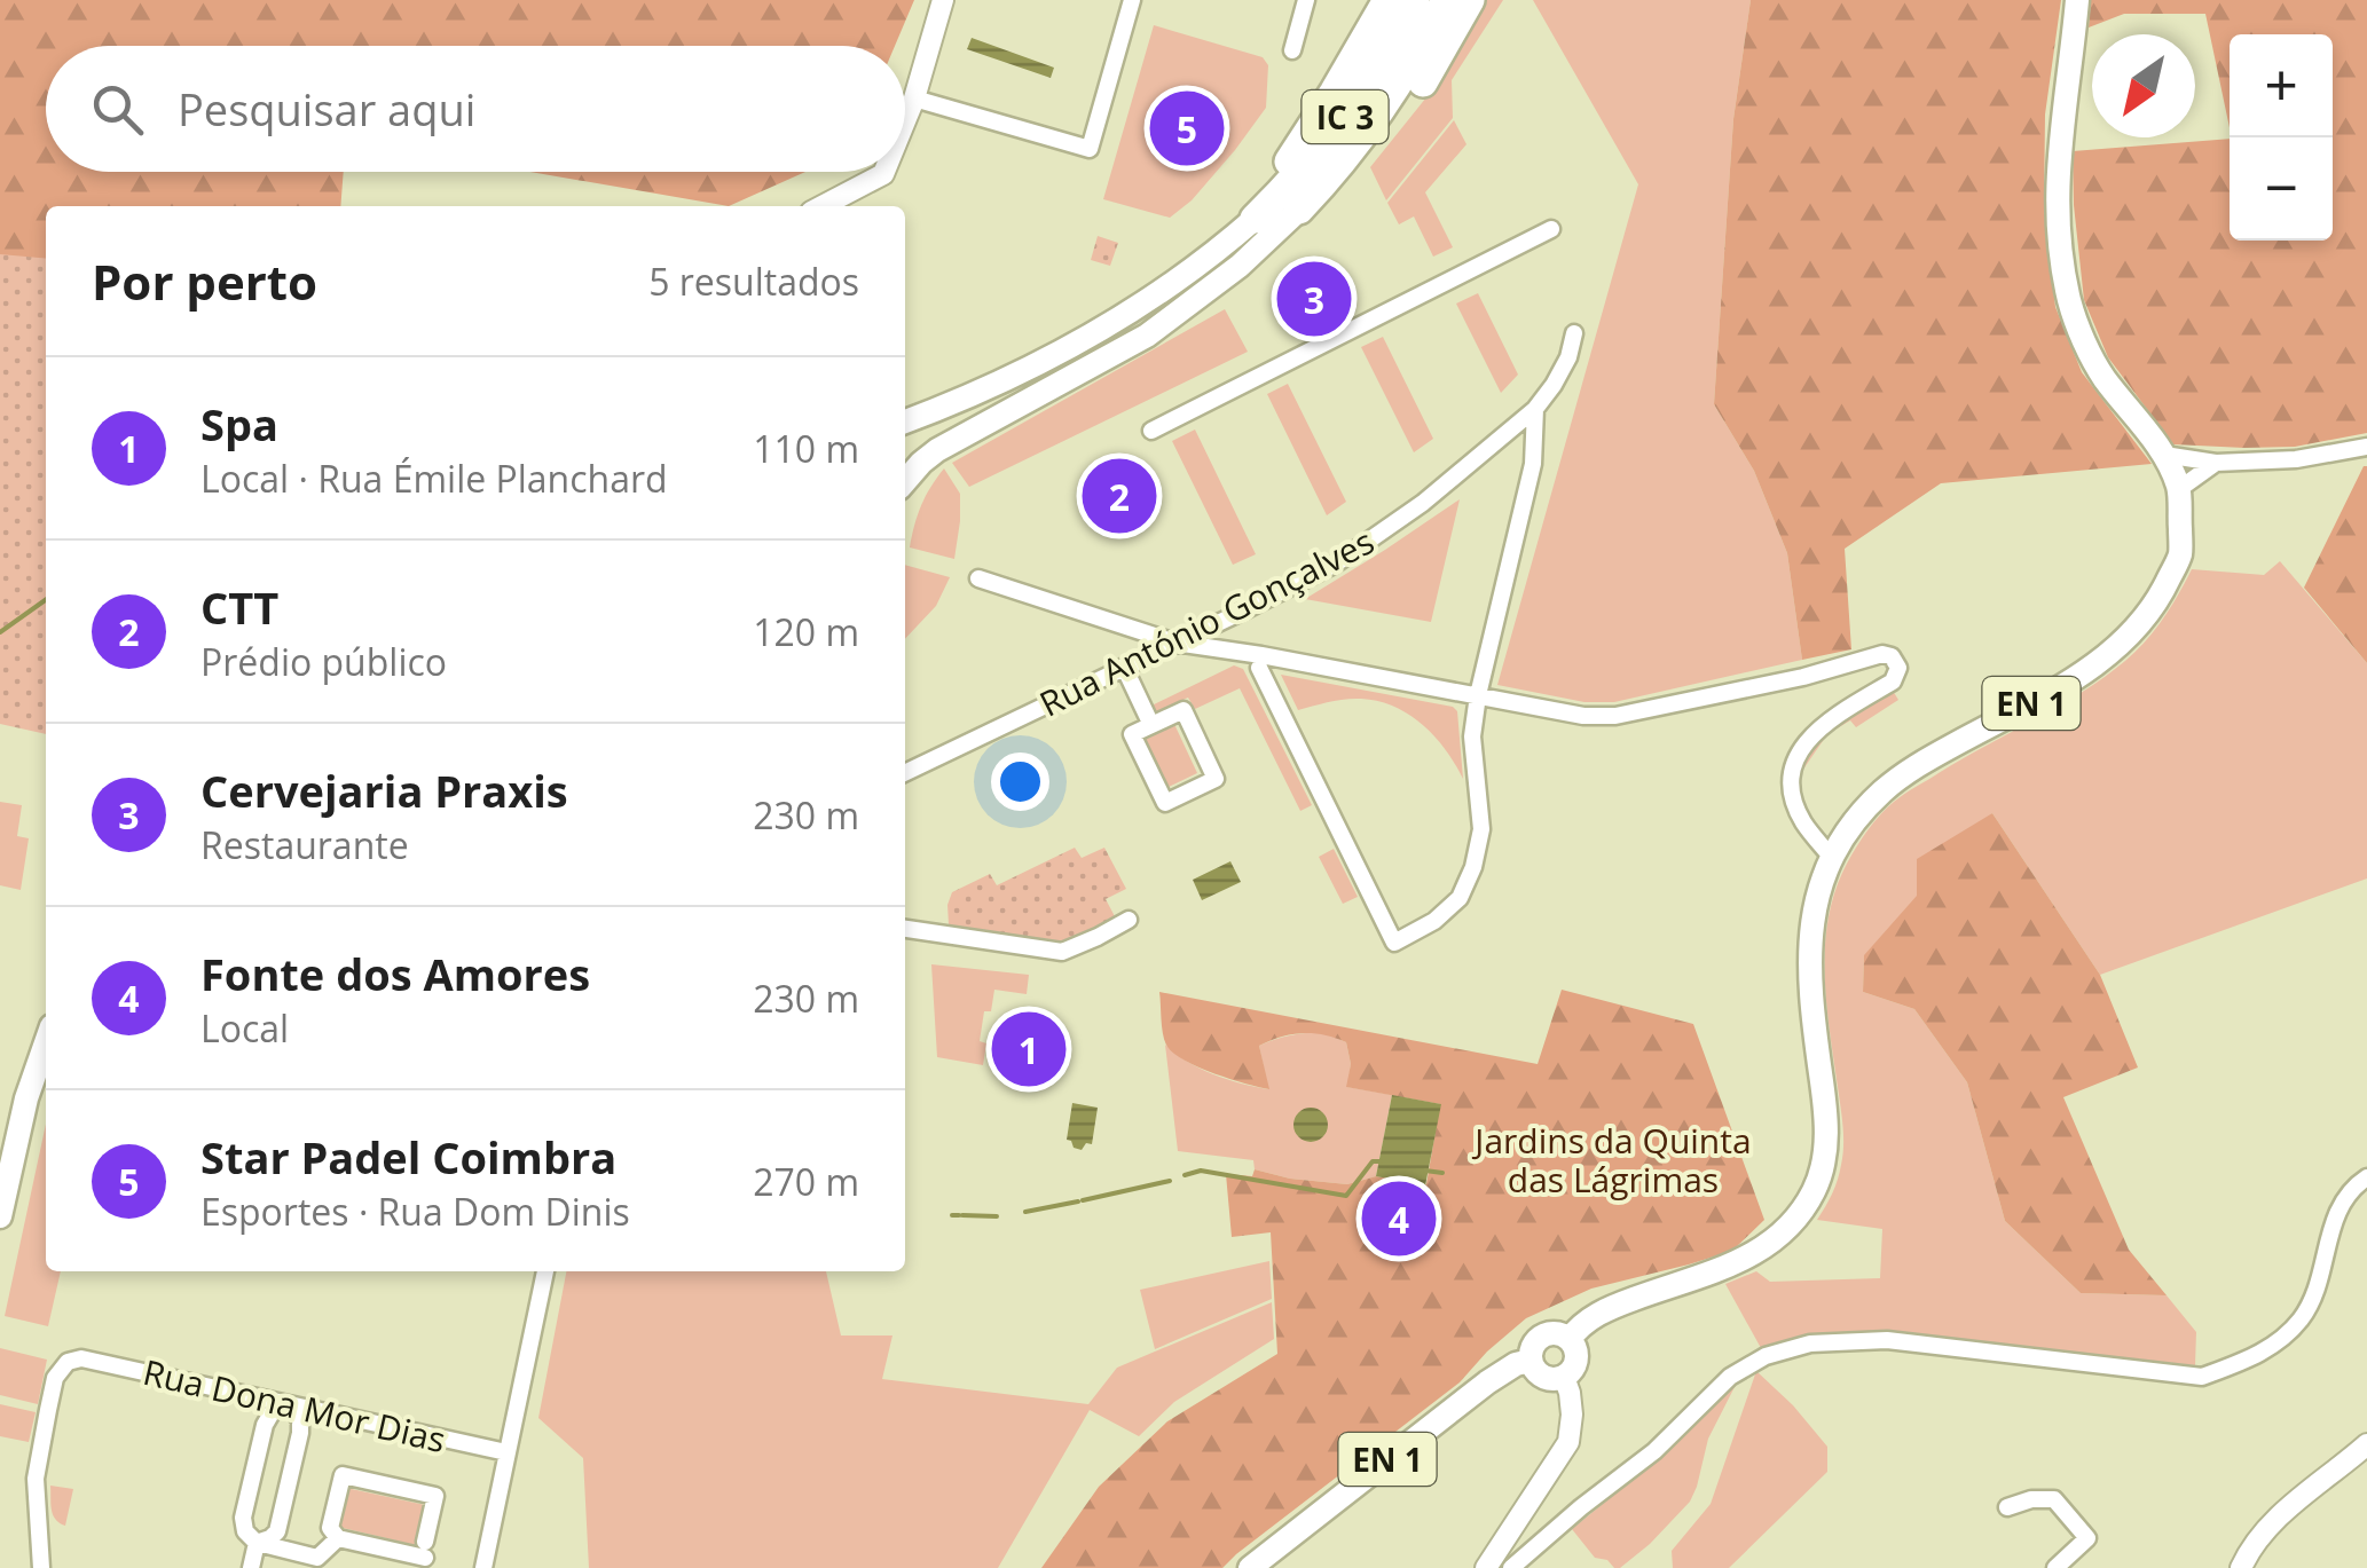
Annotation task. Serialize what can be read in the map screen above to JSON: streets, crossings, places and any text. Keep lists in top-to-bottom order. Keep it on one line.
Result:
{"streets":{"highway":["IC 3"],"main road":["EN 1"],"street":["Rua António Gonçalves","Rua Dona Mor Dias"]},"parks":["Jardins da Quinta das Lágrimas"],"north":"bottom left","page":{"map_buttons":["+","−"],"search":"Pesquisar aqui","pins":["5","3","2","1","4"],"heading":["Por perto","5 resultados"],"list":[{"mark":"1","name":"Spa","note":"Local · Rua Émile Planchard","value":"110 m"},{"mark":"2","name":"CTT","note":"Prédio público","value":"120 m"},{"mark":"3","name":"Cervejaria Praxis","note":"Restaurante","value":"230 m"},{"mark":"4","name":"Fonte dos Amores","note":"Local","value":"230 m"},{"mark":"5","name":"Star Padel Coimbra","note":"Esportes · Rua Dom Dinis","value":"270 m"}]}}
